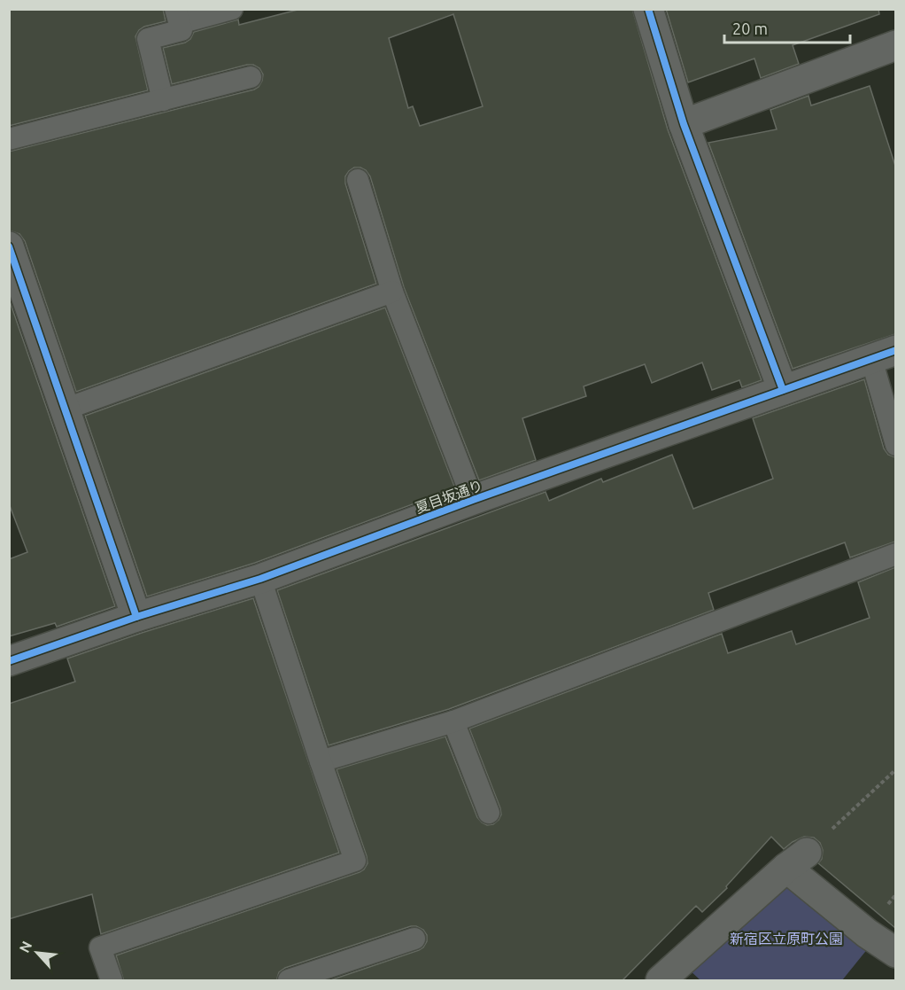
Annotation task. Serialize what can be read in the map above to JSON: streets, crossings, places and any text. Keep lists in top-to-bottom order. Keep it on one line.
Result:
{"streets":{"street":["夏目坂通り"]},"parks":["新宿区立原町公園"],"scale_bar":"20 m","north":"top left"}
